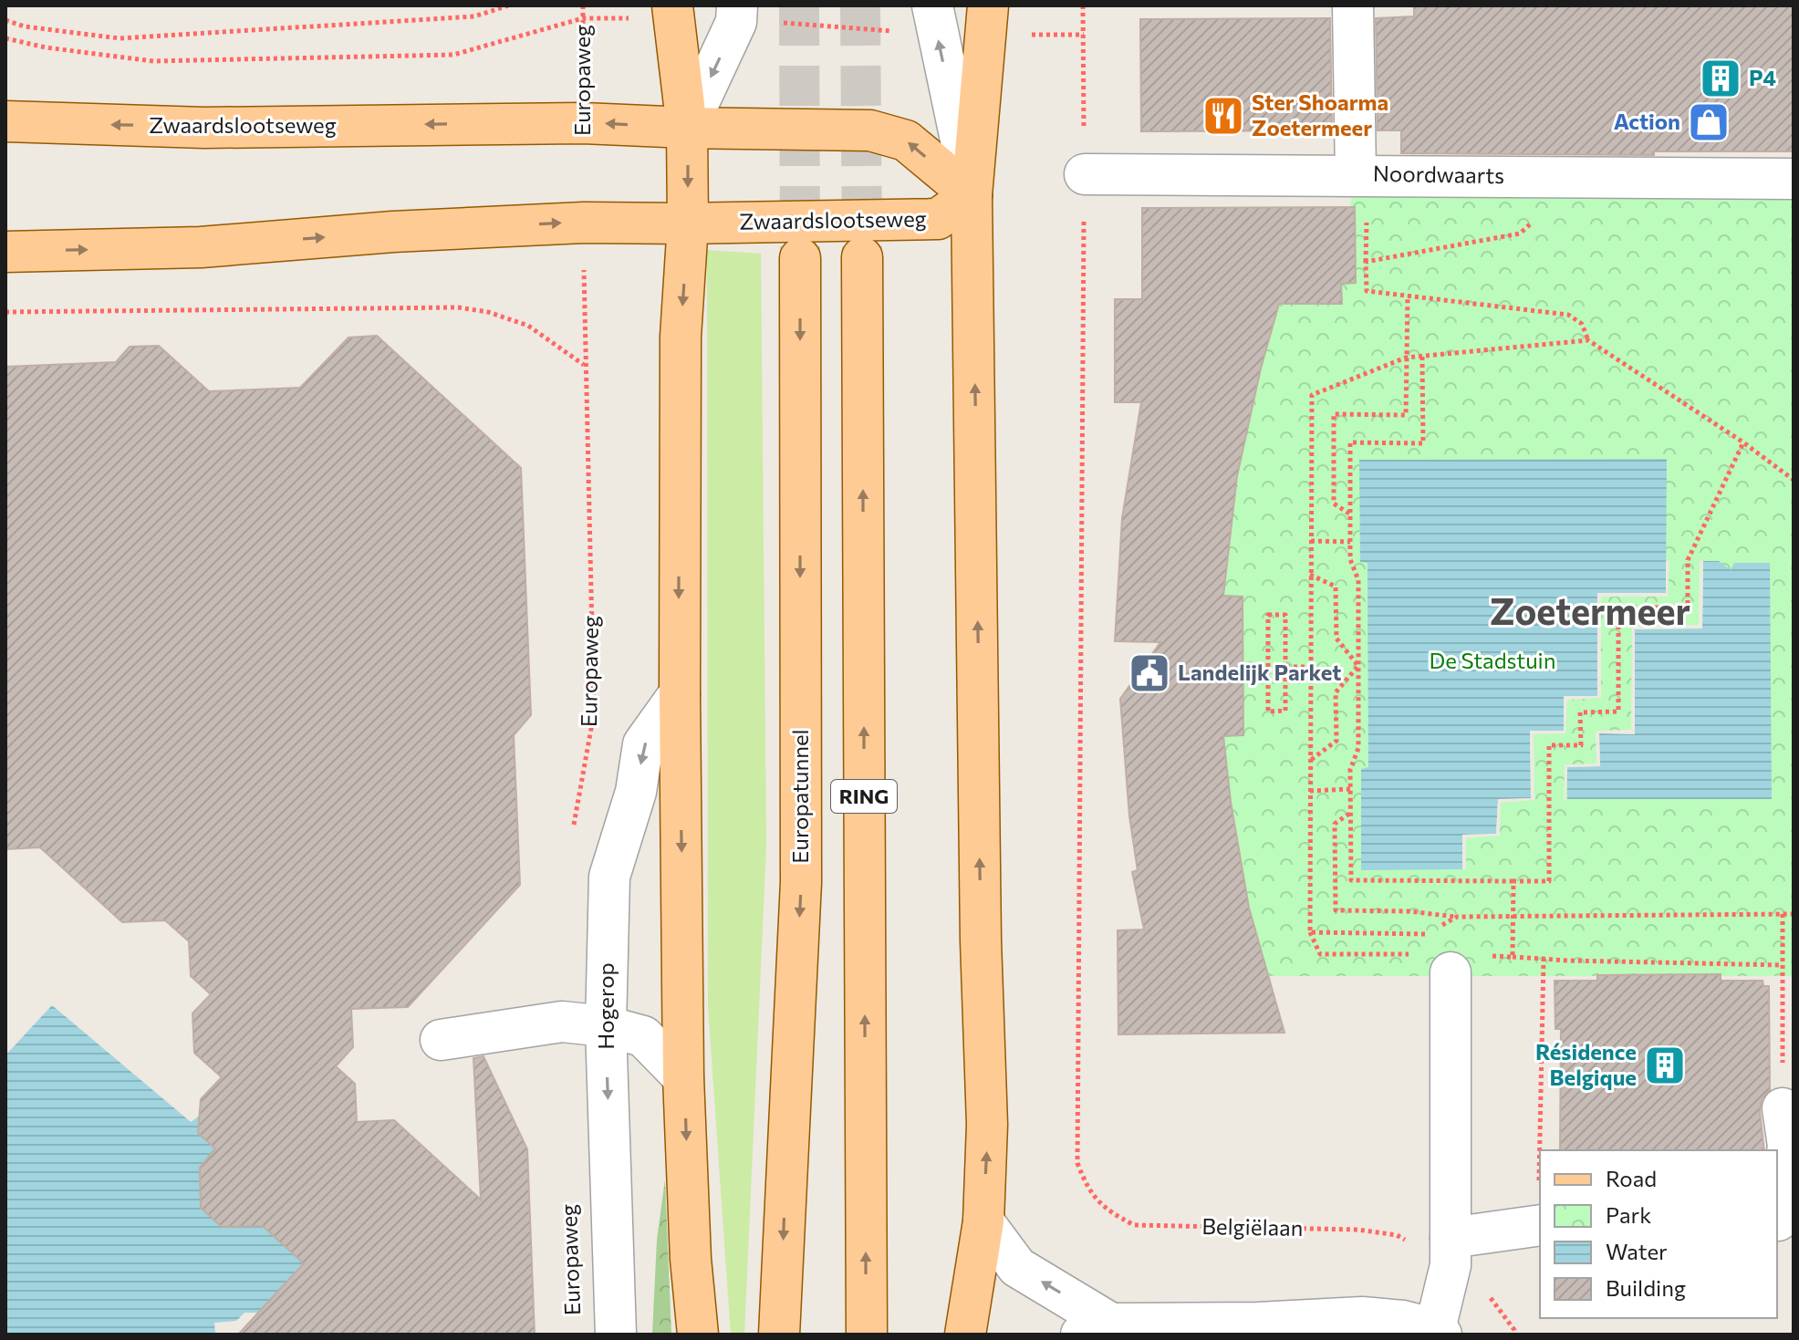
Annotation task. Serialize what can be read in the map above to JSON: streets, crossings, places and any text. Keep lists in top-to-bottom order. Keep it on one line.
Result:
{"streets":{"main road":["Zwaardslootseweg","Europatunnel","RING"],"street":["Noordwaarts","Hogerop"],"path":["Europaweg","Belgiëlaan"]},"crossings":[["Europaweg","Zwaardslootseweg"],["Noordwaarts","Belgiëlaan"]],"one_way":["Hogerop"],"districts":["Zoetermeer"],"parks":["De Stadstuin"],"places":{"building":["P4","Résidence Belgique"],"restaurant":["Ster Shoarma Zoetermeer"],"shop":["Action"],"public building":["Landelijk Parket"]},"legend":["Road","Park","Water","Building"]}
